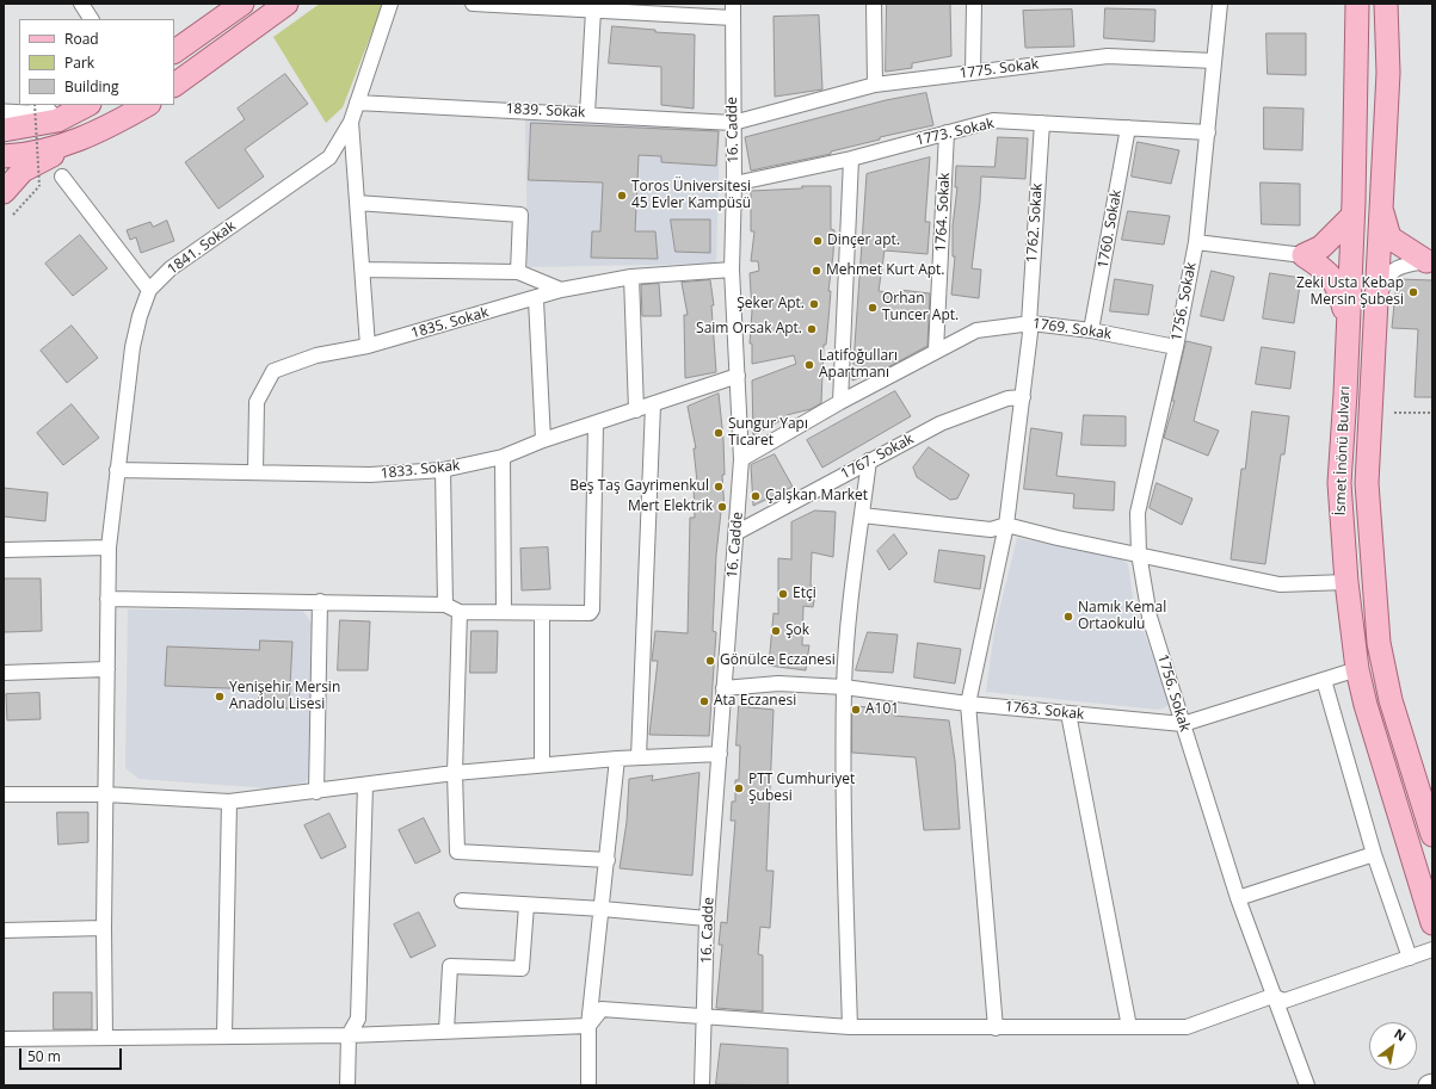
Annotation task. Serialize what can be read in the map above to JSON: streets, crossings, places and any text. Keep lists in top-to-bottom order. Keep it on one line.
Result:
{"streets":{"main road":["İsmet İnönü Bulvarı"],"street":["1775. Sokak","1839. Sokak","16. Cadde","1773. Sokak","1764. Sokak","1762. Sokak","1760. Sokak","1841. Sokak","1756. Sokak","1835. Sokak","1769. Sokak","1767. Sokak","1833. Sokak","1763. Sokak"]},"crossings":[["1775. Sokak","1839. Sokak"],["1775. Sokak","16. Cadde"],["1775. Sokak","1756. Sokak"],["1839. Sokak","16. Cadde"],["1839. Sokak","1841. Sokak"],["16. Cadde","1773. Sokak"],["16. Cadde","1835. Sokak"],["16. Cadde","1769. Sokak"],["16. Cadde","1767. Sokak"],["16. Cadde","1833. Sokak"],["16. Cadde","1763. Sokak"],["1773. Sokak","1764. Sokak"],["1773. Sokak","1762. Sokak"],["1773. Sokak","1760. Sokak"],["1773. Sokak","1756. Sokak"],["1764. Sokak","1769. Sokak"],["1762. Sokak","1769. Sokak"],["1762. Sokak","1767. Sokak"],["1762. Sokak","1763. Sokak"],["1760. Sokak","1769. Sokak"],["1841. Sokak","1833. Sokak"],["1756. Sokak","1769. Sokak"],["1756. Sokak","1763. Sokak"],["1835. Sokak","1833. Sokak"],["İsmet İnönü Bulvarı","1763. Sokak"]],"places":["Toros Üniversitesi 45 Evler Kampüsü","Dinçer apt.","Mehmet Kurt Apt.","Zeki Usta Kebap Mersin Şubesi","Şeker Apt.","Orhan Tuncer Apt.","Saim Orsak Apt.","Latifoğulları Apartmanı","Sungur Yapı Ticaret","Beş Taş Gayrimenkul","Çalşkan Market","Mert Elektrik","Etçi","Namık Kemal Ortaokulu","Şok","Gönülce Eczanesi","Yenişehir Mersin Anadolu Lisesi","Ata Eczanesi","A101","PTT Cumhuriyet Şubesi"],"legend":["Road","Park","Building"],"scale_bar":"50 m","north":"top right"}
